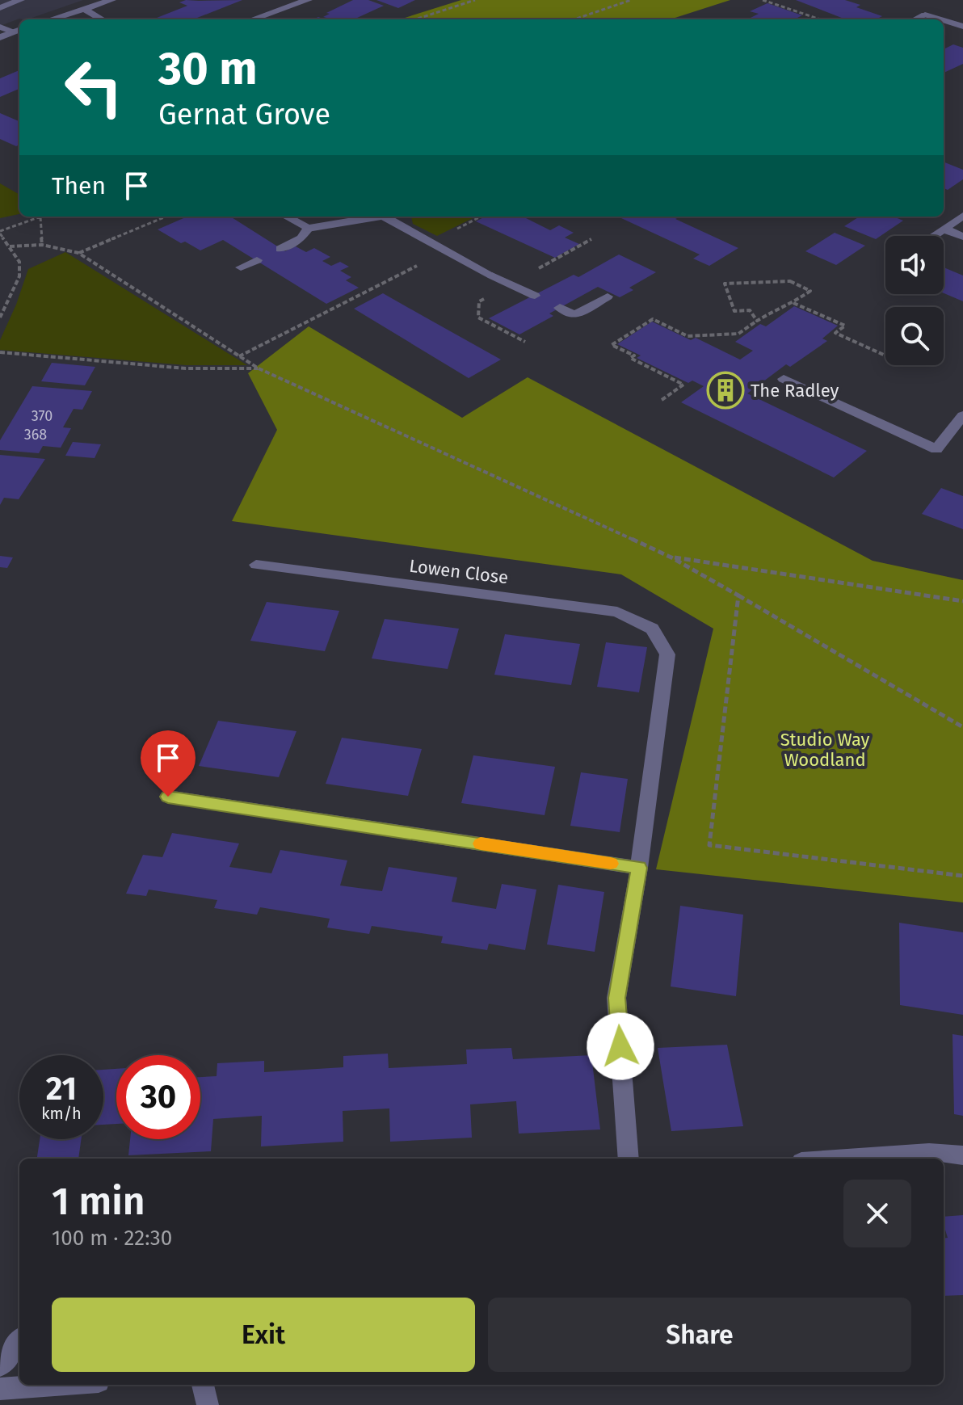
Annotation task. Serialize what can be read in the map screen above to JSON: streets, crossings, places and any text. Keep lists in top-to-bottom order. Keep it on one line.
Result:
{"streets":{"street":["Lowen Close"]},"parks":["Studio Way Woodland"],"places":{"building":["The Radley"]},"house_numbers":["370","368"],"page":{"turn":["30 m","Gernat Grove"],"then":"Then","speed":"21 km/h","limit":"30","heading":["1 min","100 m · 22:30"],"buttons":["Exit","Share"]}}
